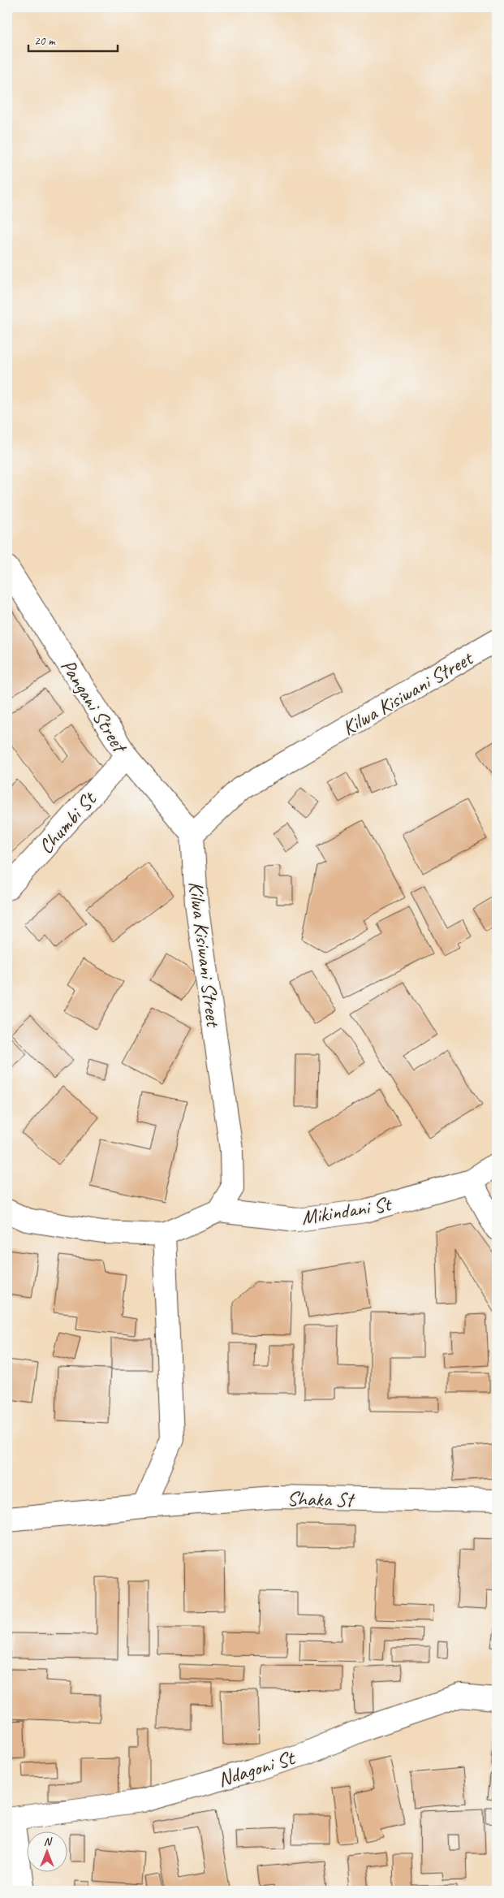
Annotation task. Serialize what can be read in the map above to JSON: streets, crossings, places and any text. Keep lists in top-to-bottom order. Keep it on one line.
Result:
{"streets":{"street":["Kilwa Kisiwani Street","Pangani Street","Chumbi St","Mikindani St","Shaka St","Ndagoni St"]},"crossings":[["Kilwa Kisiwani Street","Pangani Street"],["Kilwa Kisiwani Street","Mikindani St"],["Pangani Street","Chumbi St"]],"scale_bar":"20 m","north":"top"}
